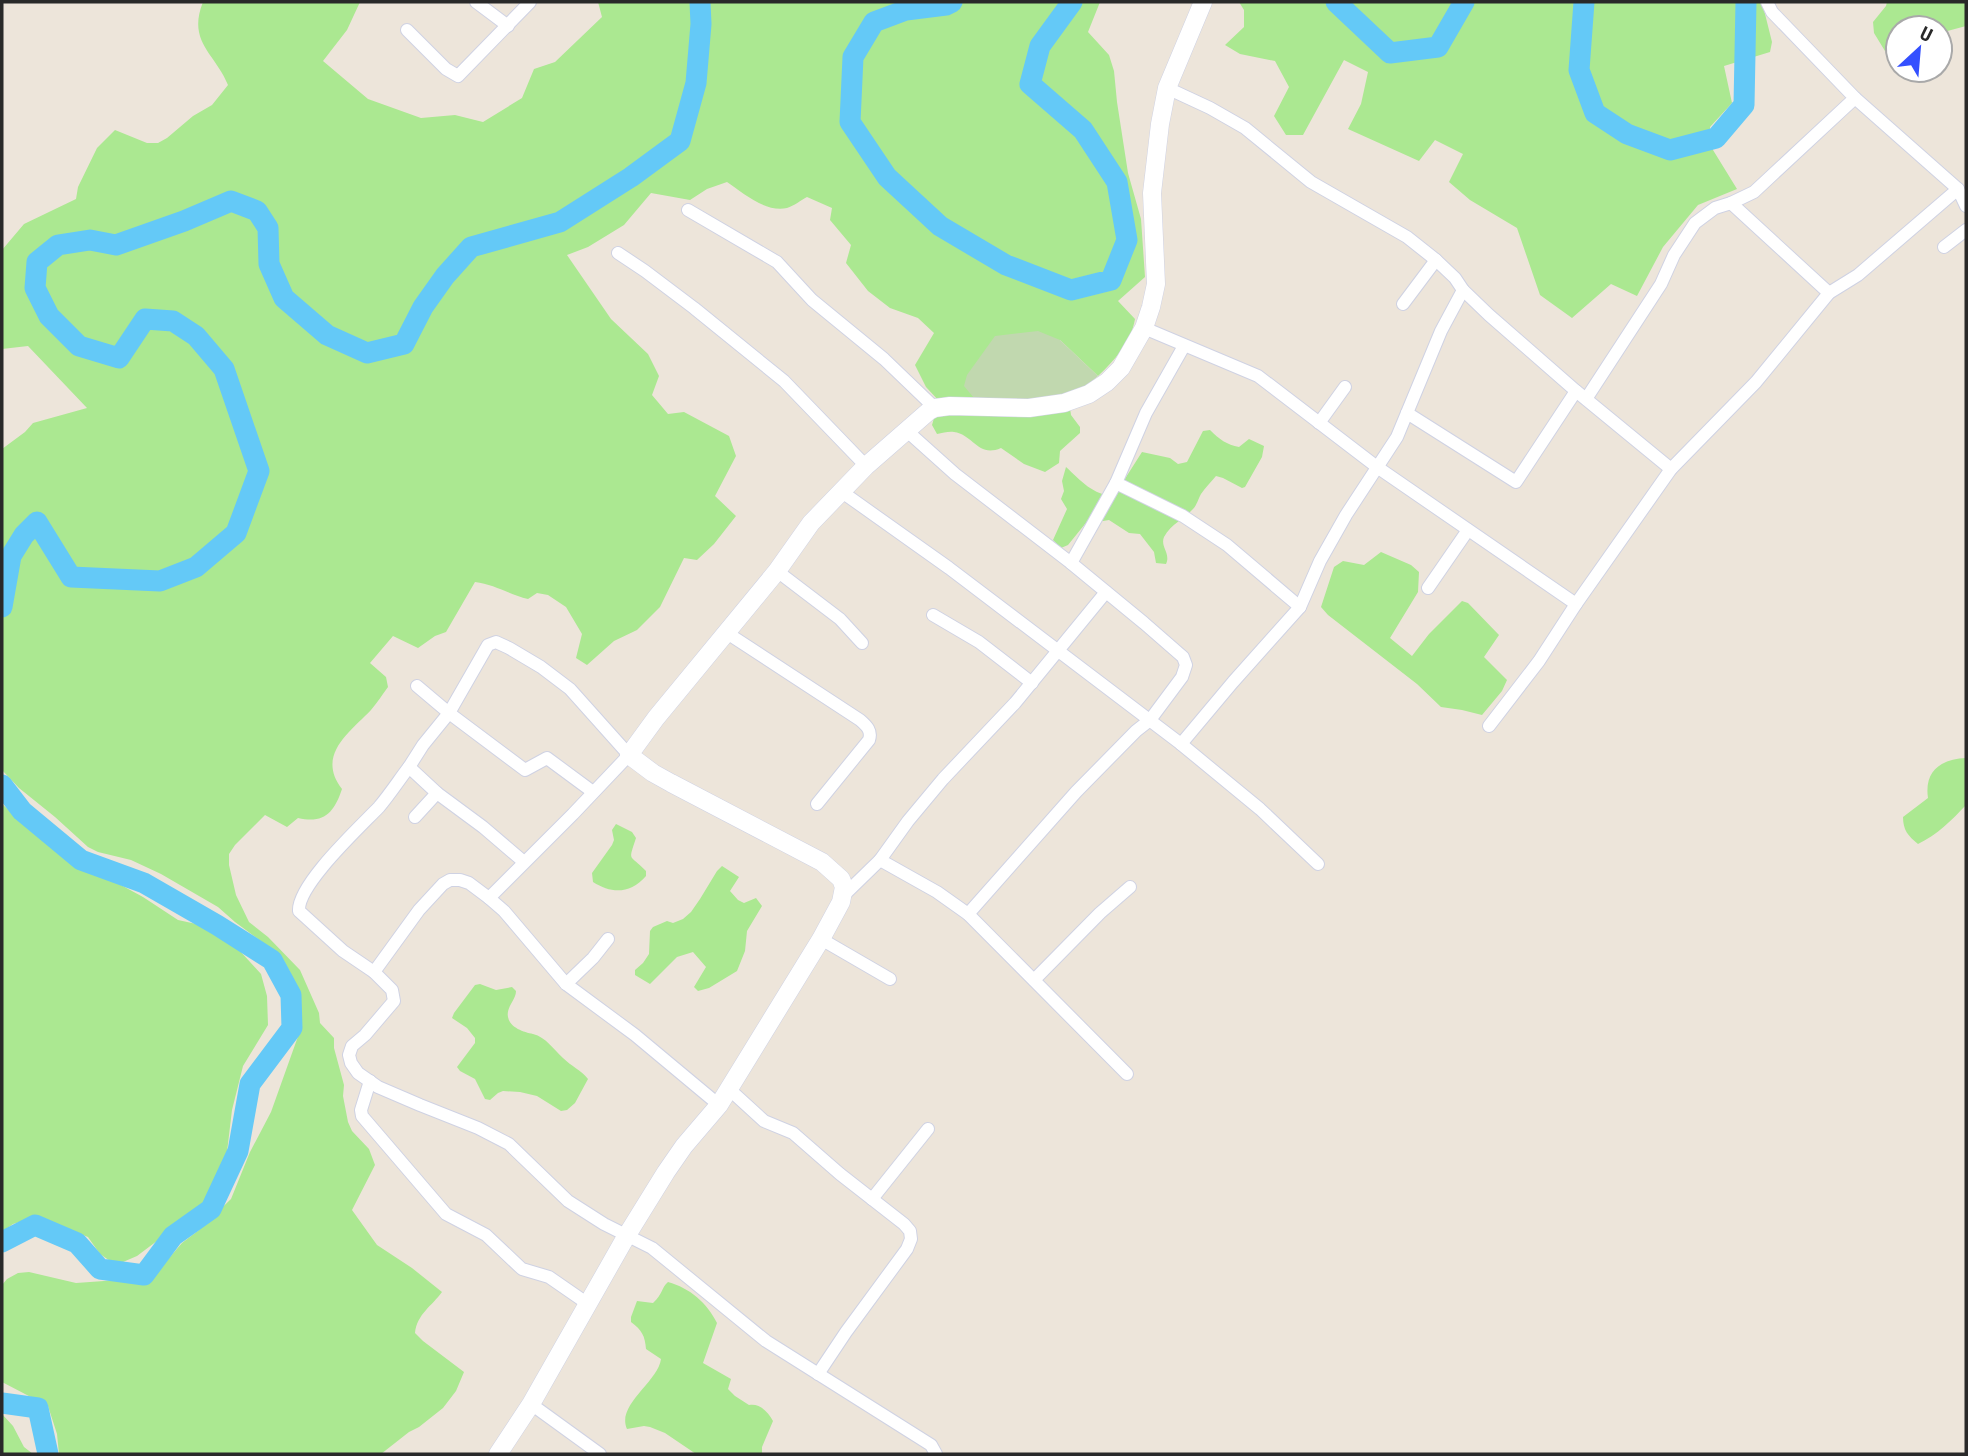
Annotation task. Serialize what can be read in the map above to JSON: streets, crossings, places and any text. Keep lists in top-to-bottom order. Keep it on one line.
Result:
{"north":"top right"}
